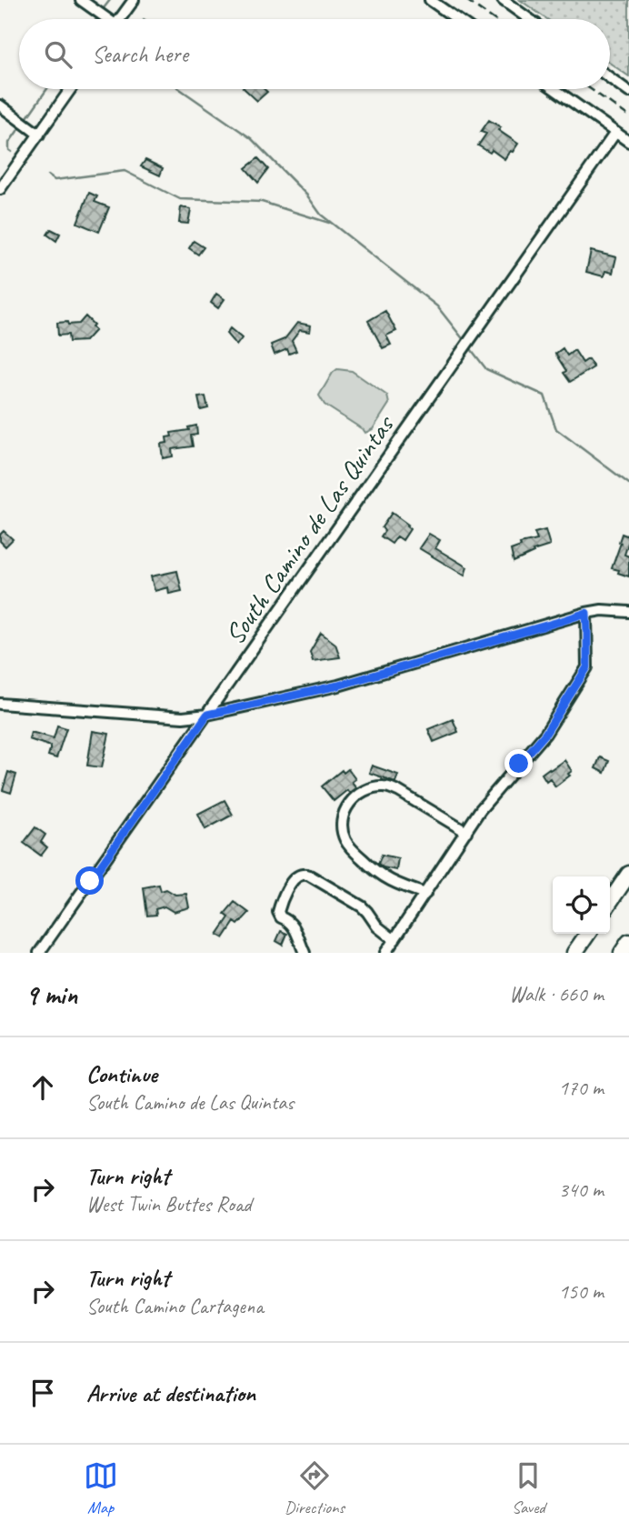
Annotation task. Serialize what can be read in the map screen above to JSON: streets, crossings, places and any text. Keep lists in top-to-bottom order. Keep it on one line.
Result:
{"streets":{"street":["South Camino de Las Quintas"]},"page":{"search":"Search here","heading":["9 min","Walk · 660 m"],"list":[["Continue","South Camino de Las Quintas","170 m"],["Turn right","West Twin Buttes Road","340 m"],["Turn right","South Camino Cartagena","150 m"],"Arrive at destination"],"nav":["Map","Directions","Saved"]}}
